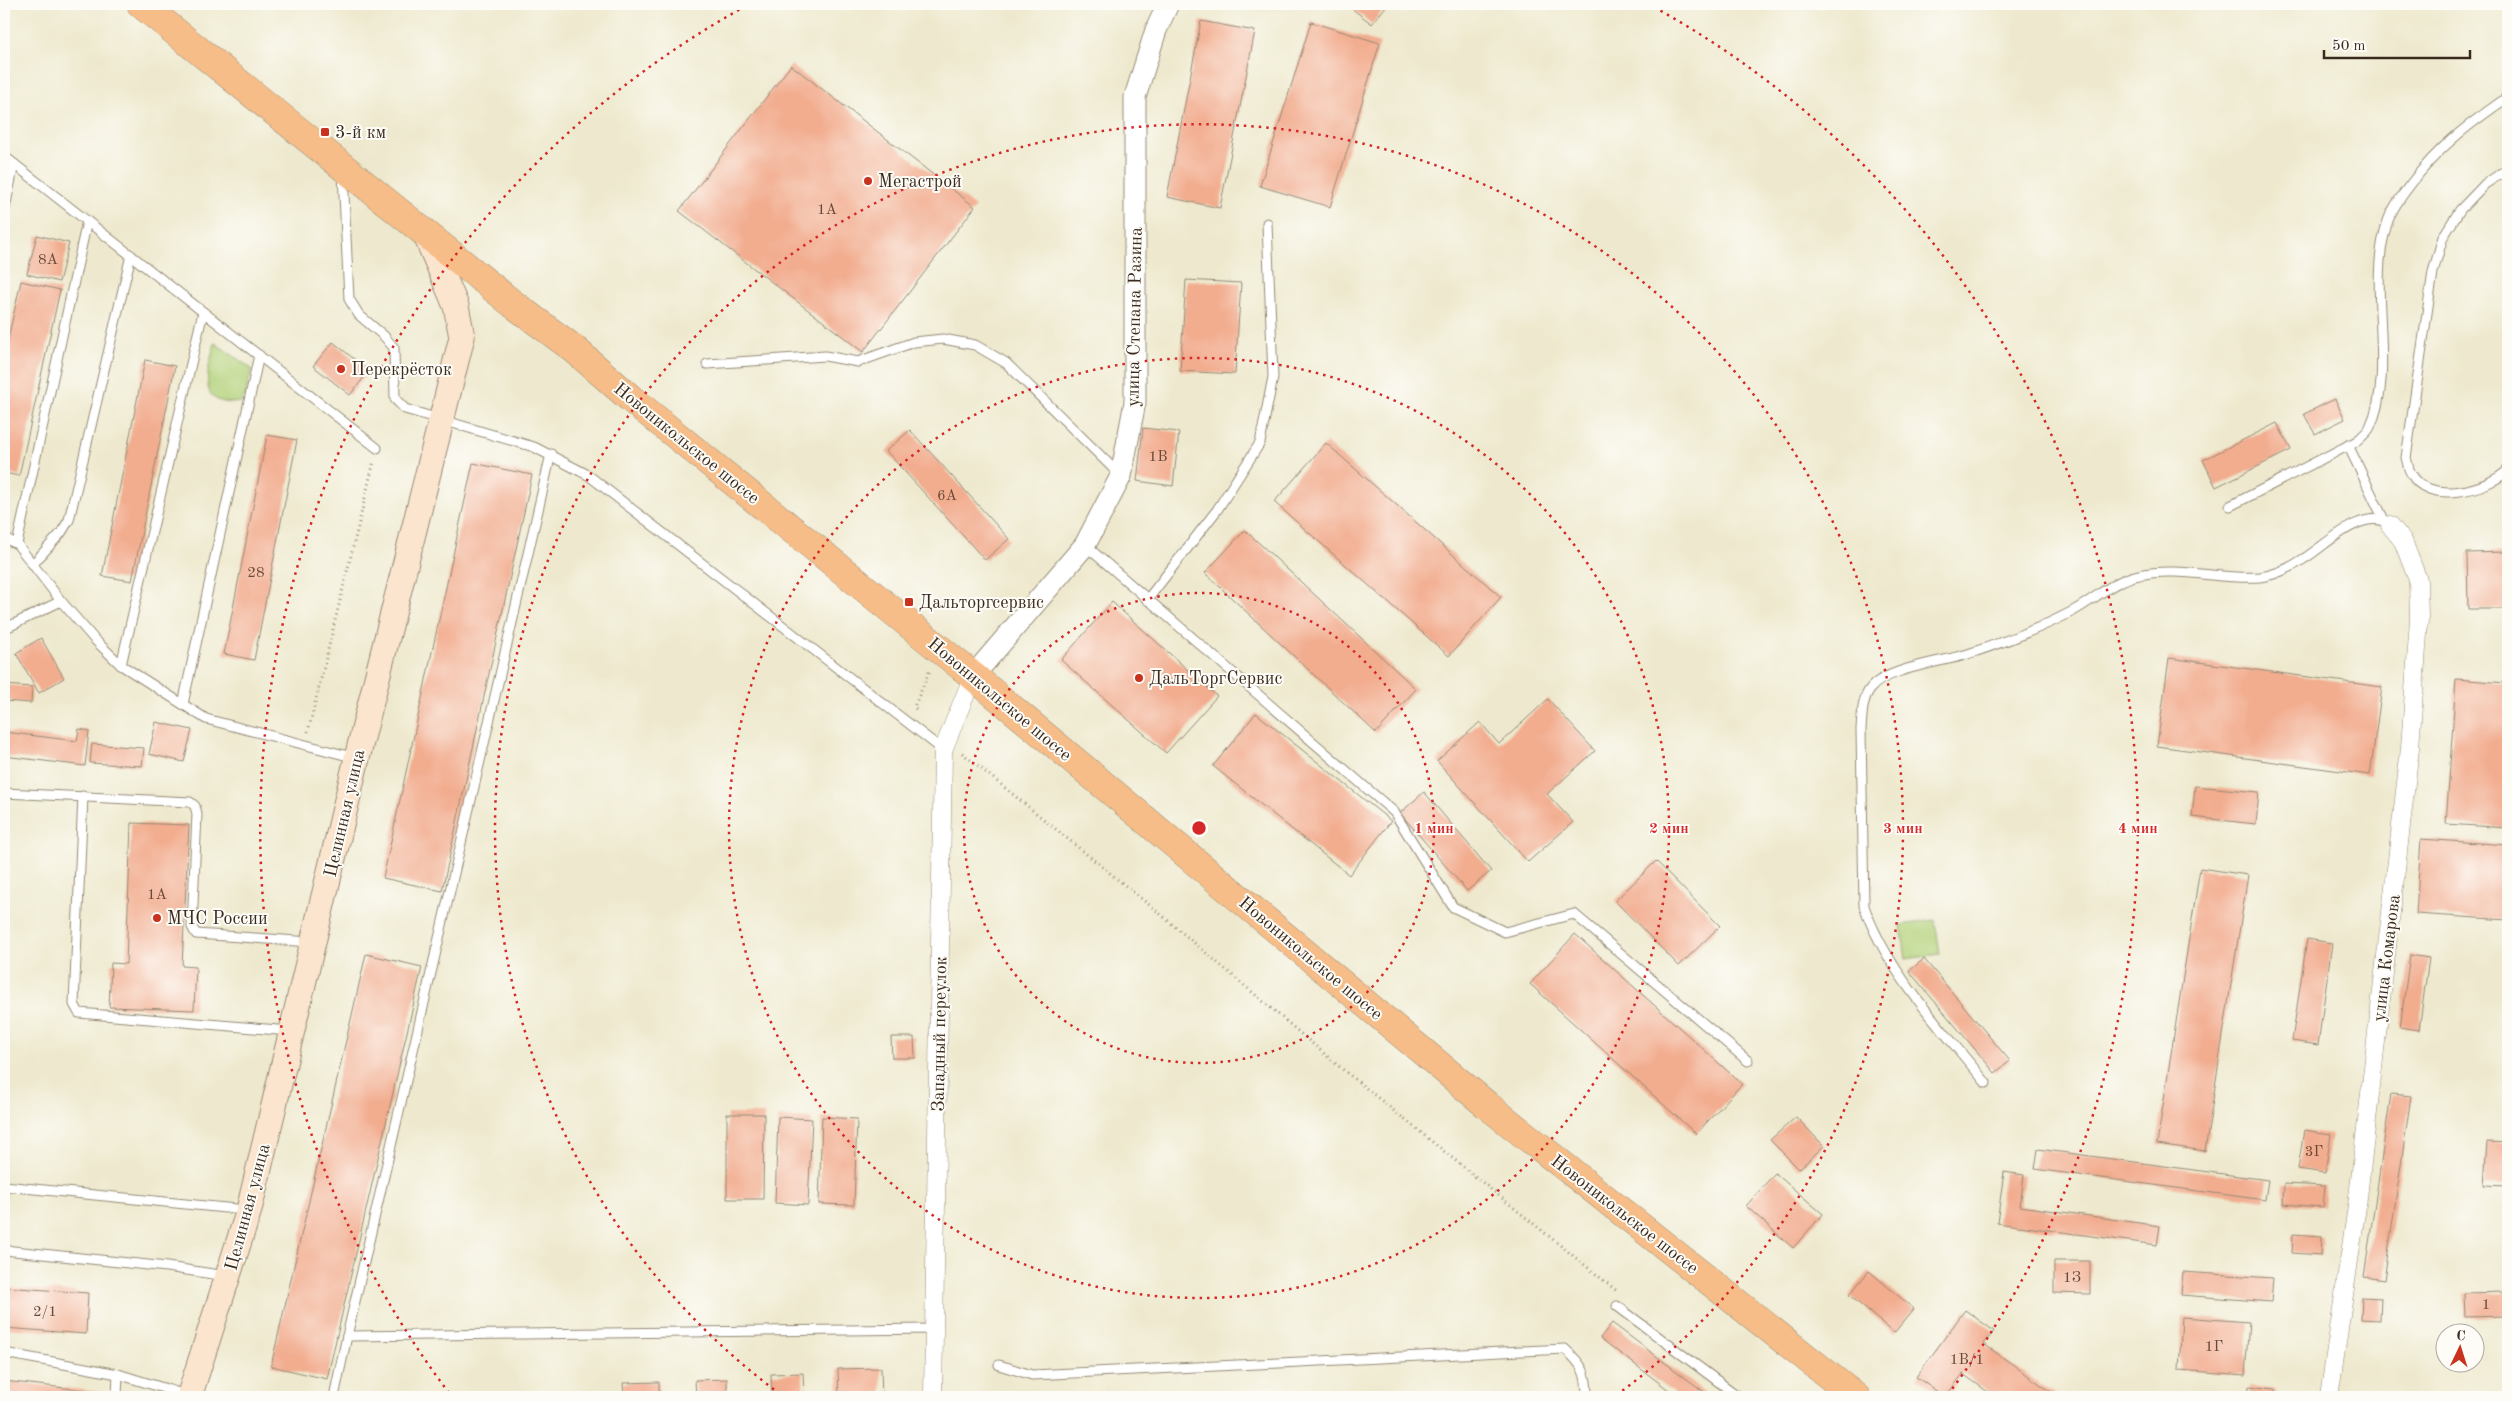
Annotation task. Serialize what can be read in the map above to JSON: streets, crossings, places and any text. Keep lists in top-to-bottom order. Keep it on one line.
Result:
{"streets":{"highway":["Новоникольское шоссе"],"main road":["Целинная улица"],"street":["улица Степана Разина","улица Комарова","Западный переулок"]},"crossings":[["улица Степана Разина","Новоникольское шоссе"],["улица Степана Разина","Западный переулок"],["Новоникольское шоссе","Целинная улица"],["Новоникольское шоссе","Западный переулок"]],"places":{"transit":["3-й км","Дальторгсервис"],"other":["Мегастрой","Перекрёсток","ДальТоргСервис","МЧС России"]},"house_numbers":["1А","8А","1В","6А","28","1А","3Г","1З","1","2/1","1Г","1В/1"],"scale_bar":"50 m","north":"top","rings":["1 мин","2 мин","3 мин","4 мин"]}
